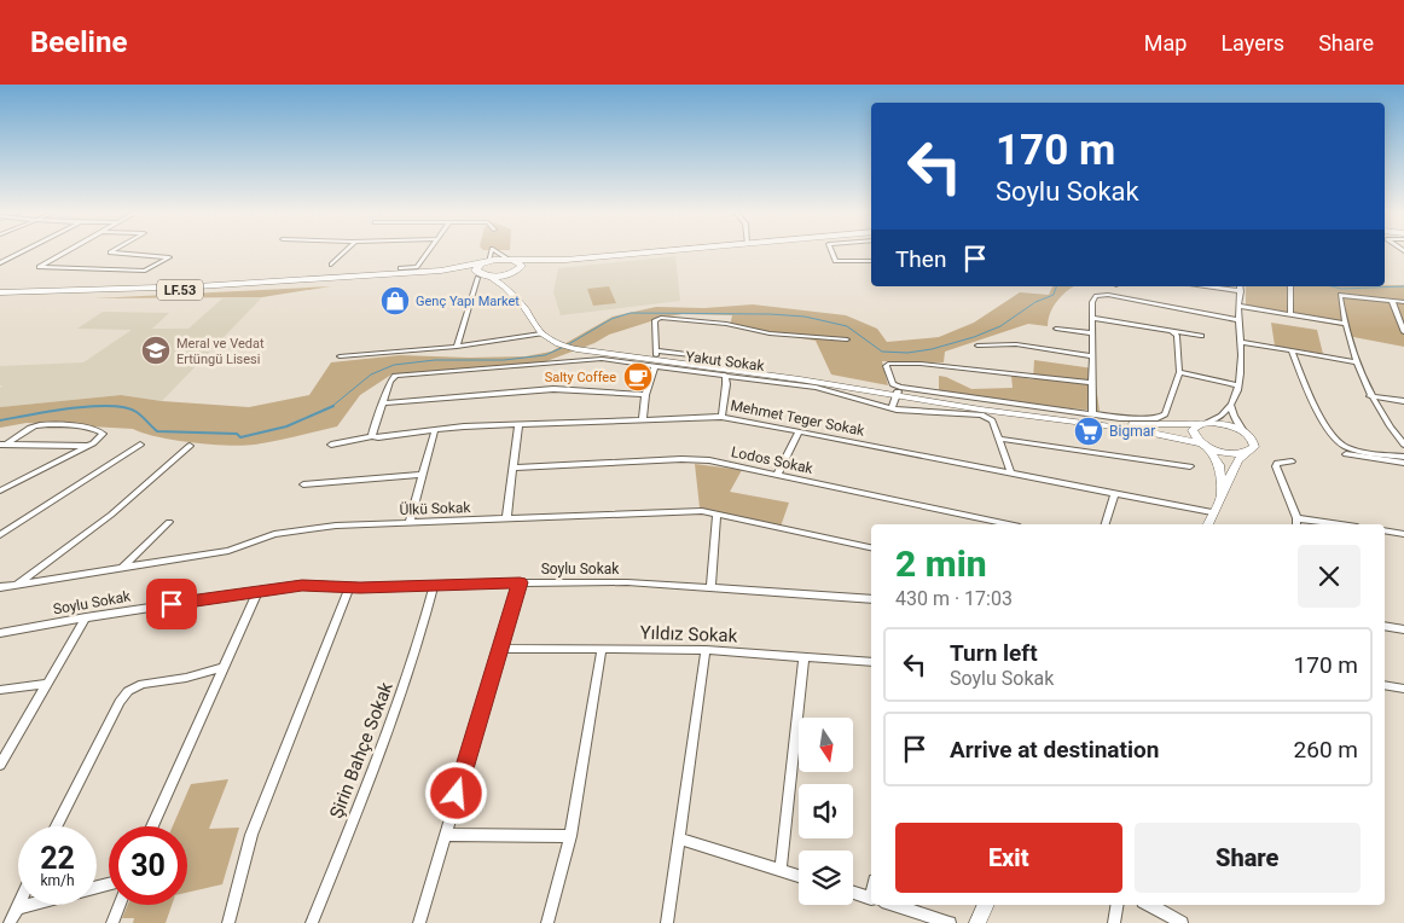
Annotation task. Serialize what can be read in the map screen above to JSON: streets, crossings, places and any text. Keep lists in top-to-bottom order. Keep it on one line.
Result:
{"streets":{"highway":["LF.53"],"street":["Yakut Sokak","Mehmet Teger Sokak","Lodos Sokak","Ülkü Sokak","Soylu Sokak","Yıldız Sokak","Şirin Bahçe Sokak"]},"crossings":[["Yakut Sokak","Mehmet Teger Sokak"],["Soylu Sokak","Şirin Bahçe Sokak"]],"places":{"shop":["Genç Yapı Market"],"school or university":["Meral ve Vedat Ertüngü Lisesi"],"cafe":["Salty Coffee"],"supermarket":["Bigmar"]},"north":"bottom","page":{"header":"Beeline","nav":["Map","Layers","Share"],"turn":["170 m","Soylu Sokak"],"then":"Then","heading":["2 min","430 m · 17:03"],"list":[{"name":"Turn left","note":"Soylu Sokak","value":"170 m"},{"name":"Arrive at destination","value":"260 m"}],"buttons":["Exit","Share"],"speed":"22 km/h","limit":"30"}}
